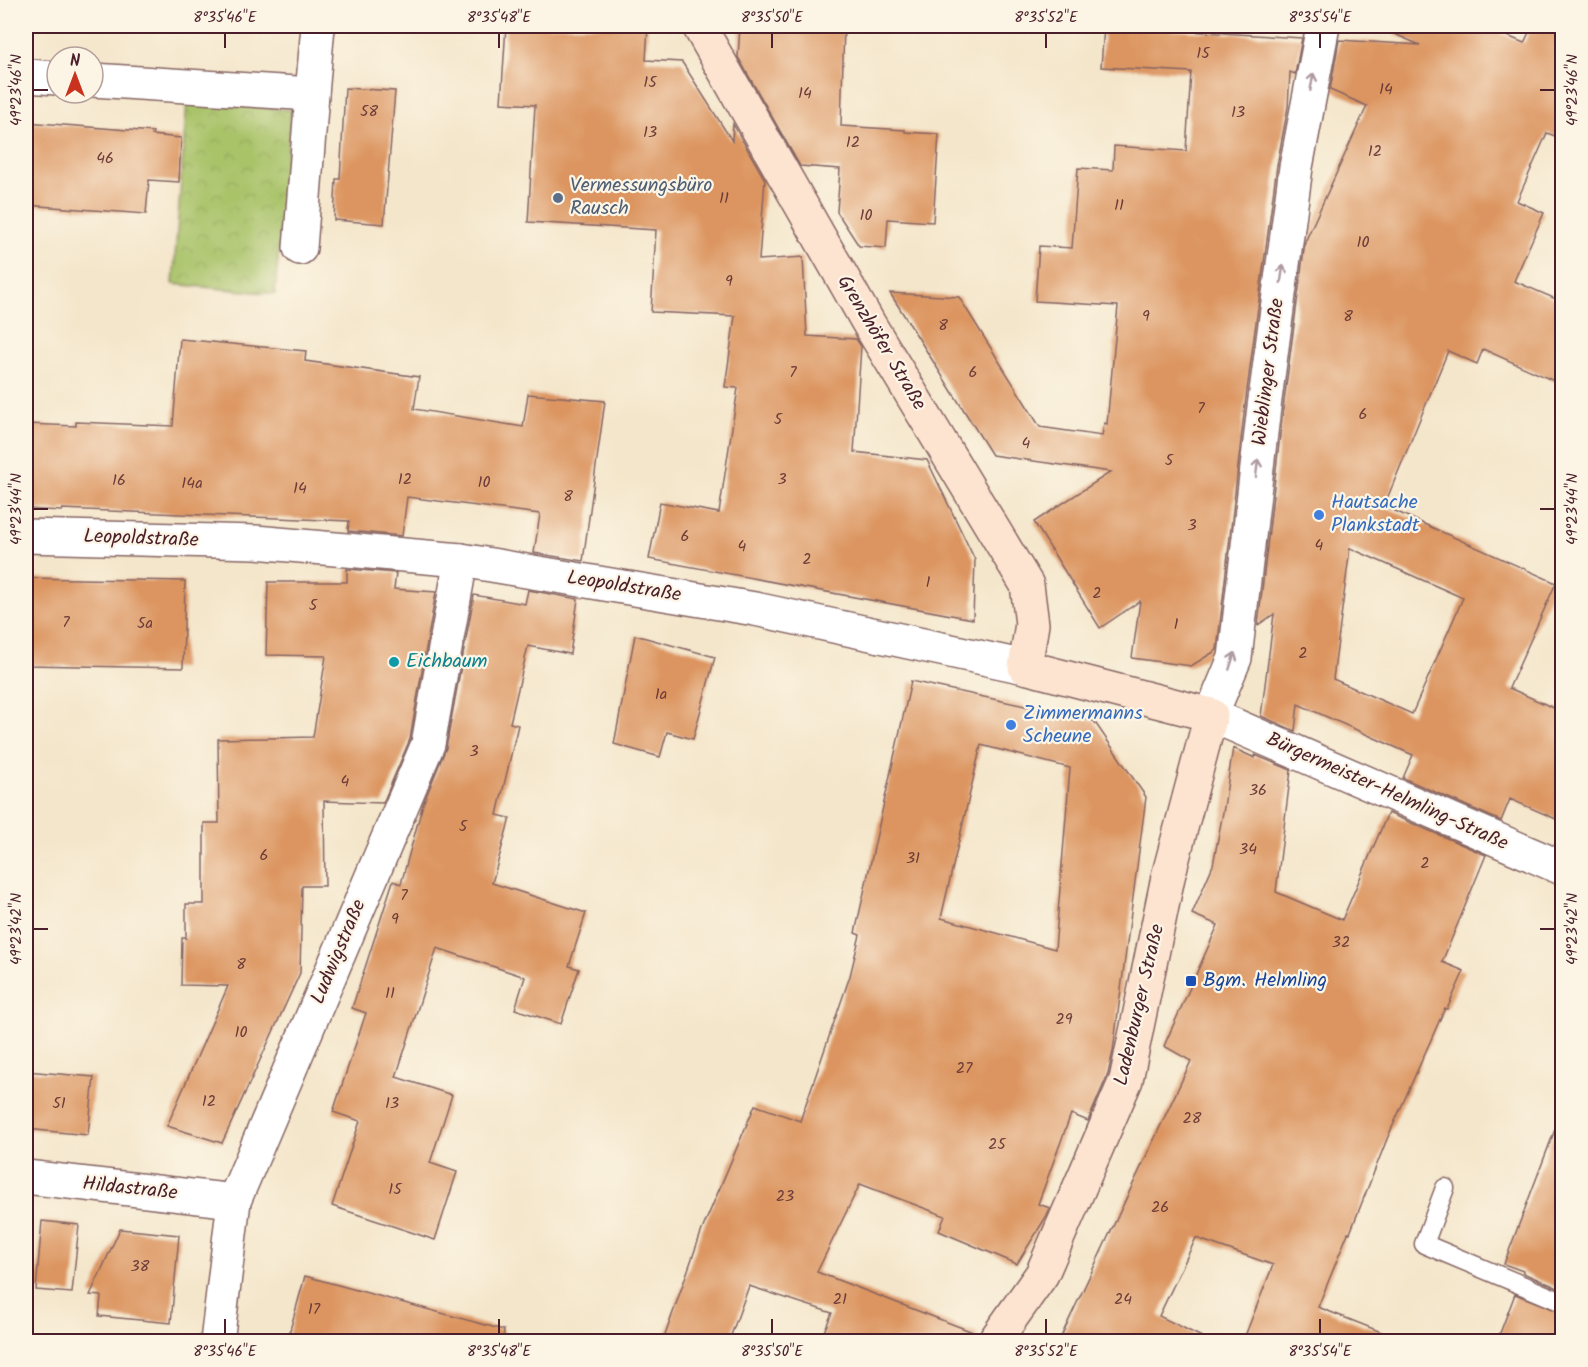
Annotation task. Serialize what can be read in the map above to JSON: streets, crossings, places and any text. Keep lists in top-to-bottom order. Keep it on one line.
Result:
{"streets":{"street":["Grenzhöfer Straße","Wieblinger Straße","Leopoldstraße","Bürgermeister-Helmling-Straße","Ludwigstraße","Ladenburger Straße","Hildastraße"]},"crossings":[["Grenzhöfer Straße","Leopoldstraße"],["Wieblinger Straße","Leopoldstraße"],["Wieblinger Straße","Bürgermeister-Helmling-Straße"],["Wieblinger Straße","Ladenburger Straße"],["Leopoldstraße","Bürgermeister-Helmling-Straße"],["Leopoldstraße","Ludwigstraße"],["Leopoldstraße","Ladenburger Straße"],["Bürgermeister-Helmling-Straße","Ladenburger Straße"],["Ludwigstraße","Hildastraße"]],"one_way":["Wieblinger Straße"],"places":{"other":["Vermessungsbüro Rausch","Hautsache Plankstadt","Eichbaum","Zimmermanns Scheune"],"transit":["Bgm. Helmling"]},"house_numbers":["15","15","14","14","58","13","13","12","12","46","11","11","10","10","9","9","8","8","7","6","7","6","5","4","5","12","3","16","10","14a","14","8","3","6","4","4","2","1","2","5","7","5a","1","2","1a","3","4","36","5","34","6","31","2","7","9","32","8","11","29","10","27","12","51","13","28","25","15","23","26","38","21","24","17"],"north":"top","coordinates":["8°35'46\"E","8°35'48\"E","8°35'50\"E","8°35'52\"E","8°35'54\"E","49°23'46\"N","49°23'44\"N","49°23'42\"N"]}
